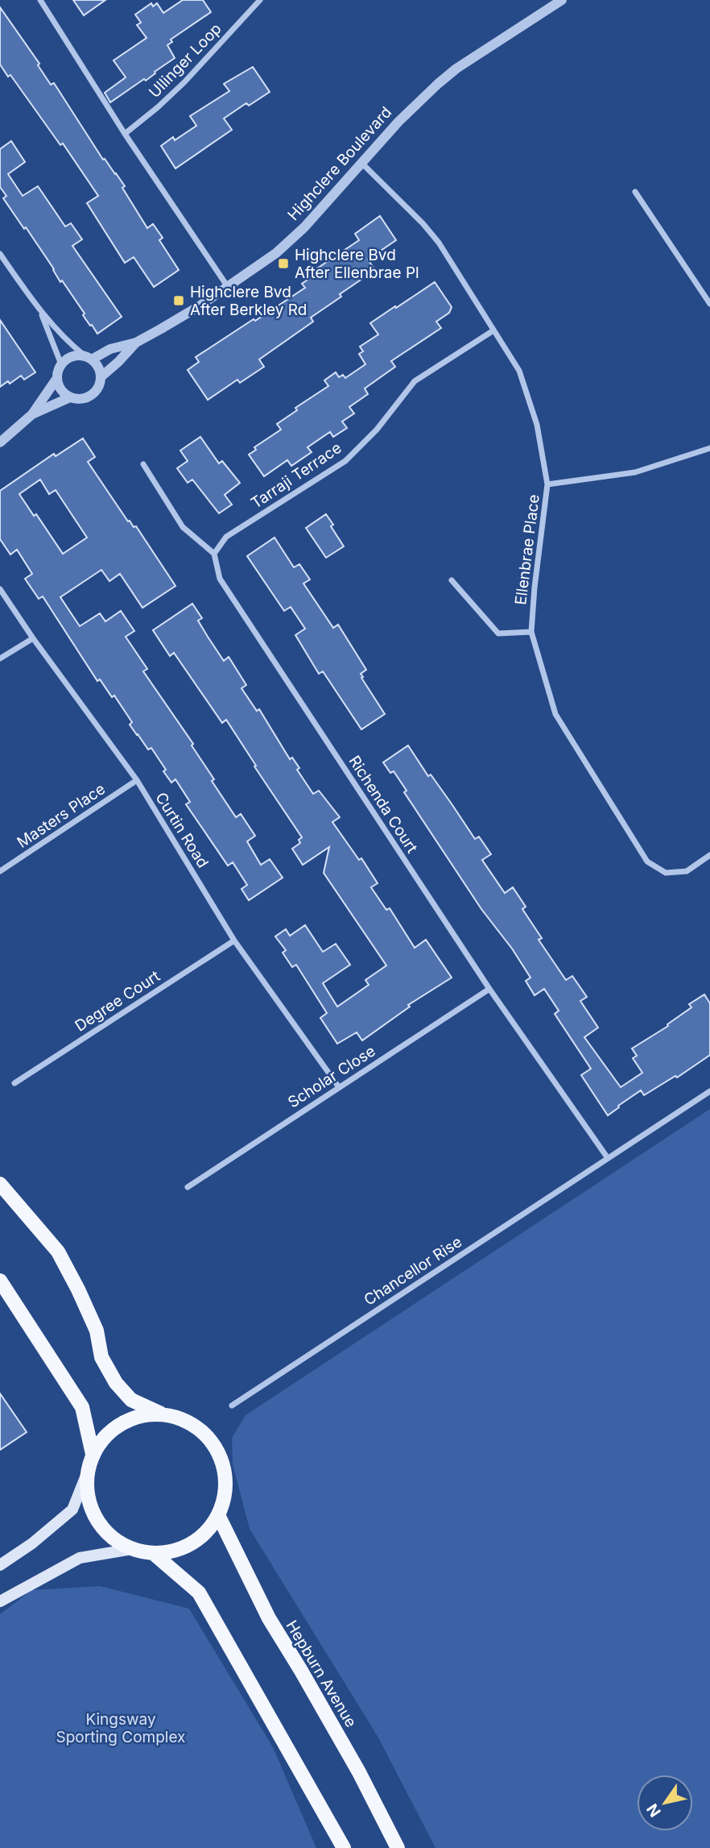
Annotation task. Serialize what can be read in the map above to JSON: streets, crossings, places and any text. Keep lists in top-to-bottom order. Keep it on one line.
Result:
{"streets":{"main road":["Hepburn Avenue"],"street":["Ullinger Loop","Highclere Boulevard","Tarraji Terrace","Ellenbrae Place","Richenda Court","Masters Place","Curtin Road","Degree Court","Scholar Close","Chancellor Rise"]},"crossings":[["Highclere Boulevard","Ellenbrae Place"],["Tarraji Terrace","Ellenbrae Place"],["Tarraji Terrace","Richenda Court"],["Richenda Court","Scholar Close"],["Richenda Court","Chancellor Rise"],["Masters Place","Curtin Road"],["Curtin Road","Degree Court"],["Curtin Road","Scholar Close"]],"parks":["Kingsway Sporting Complex"],"places":{"transit":["Highclere Bvd After Ellenbrae Pl","Highclere Bvd After Berkley Rd"]},"north":"bottom left"}
